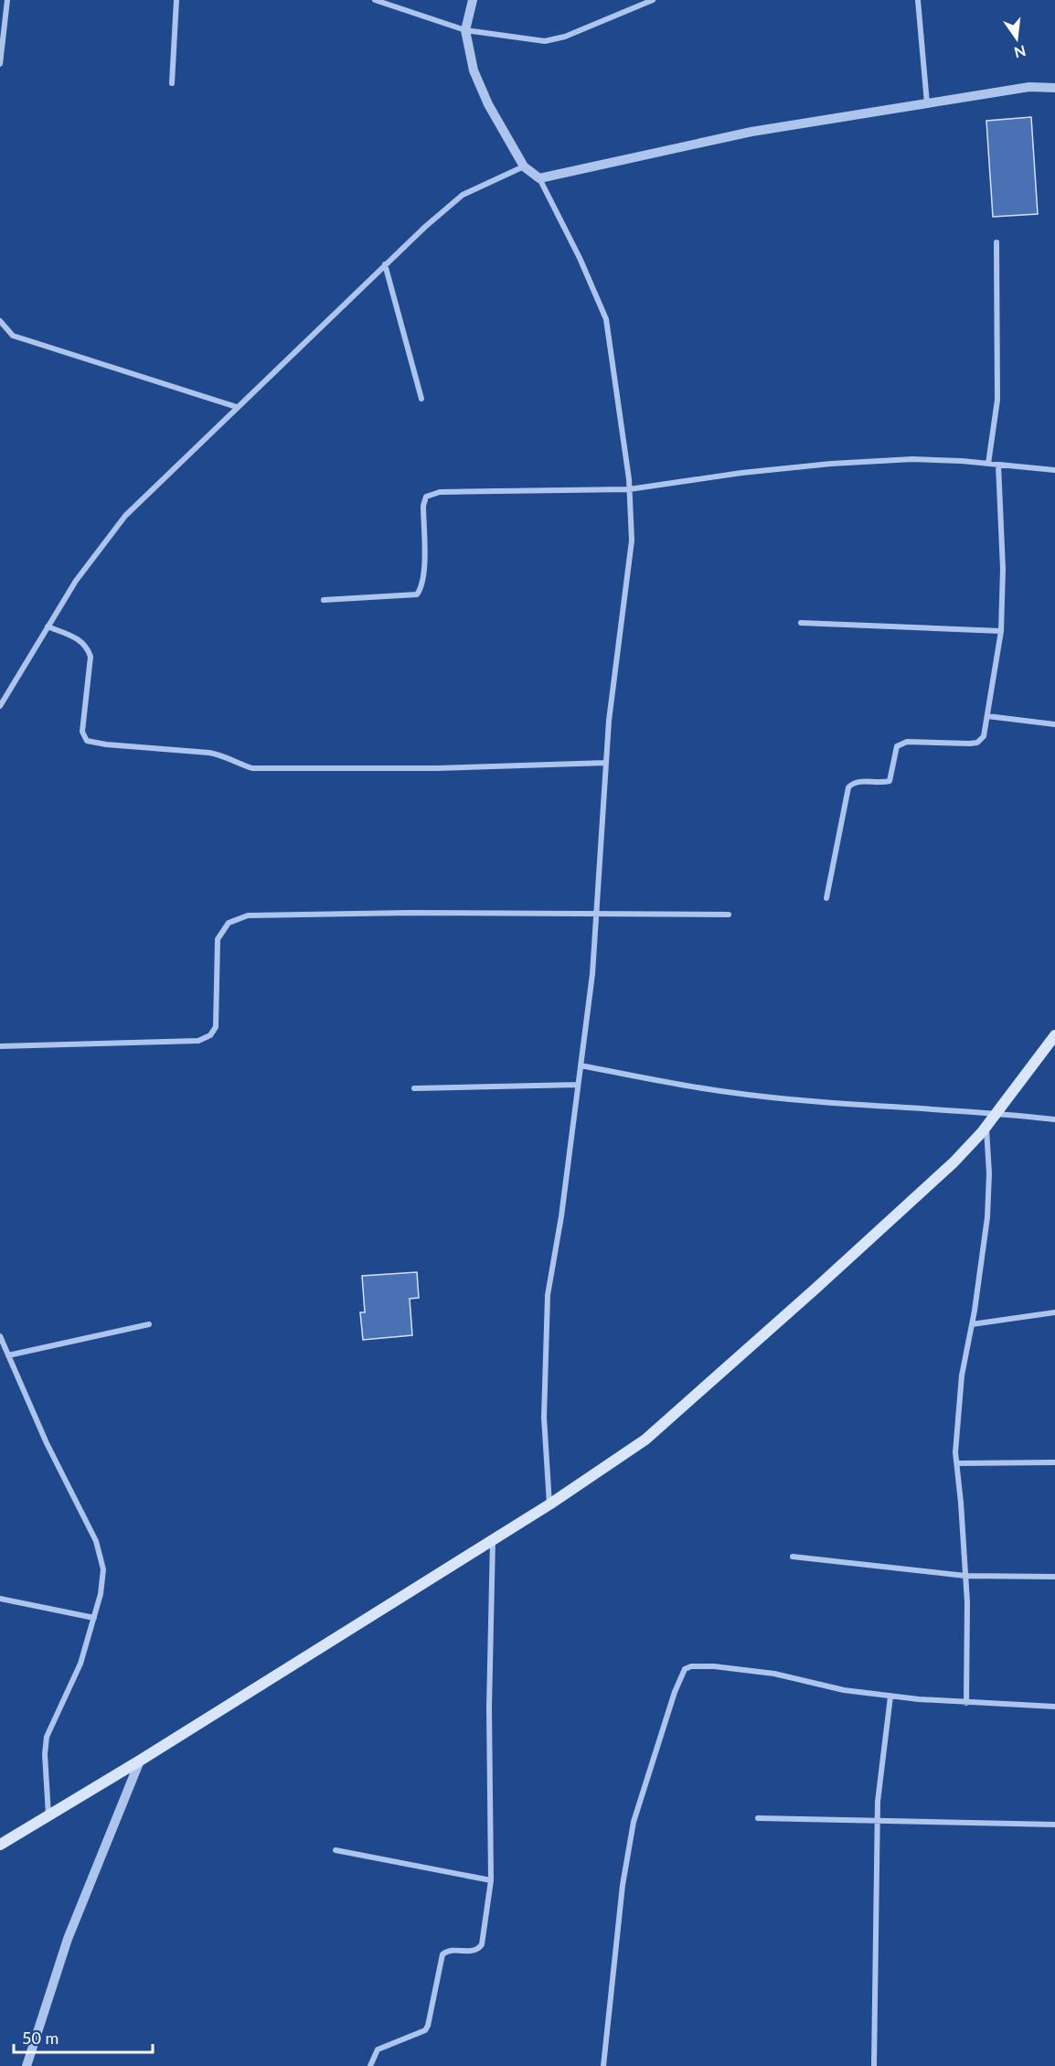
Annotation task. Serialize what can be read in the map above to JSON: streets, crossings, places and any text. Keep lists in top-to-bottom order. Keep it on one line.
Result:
{"scale_bar":"50 m","north":"bottom"}
